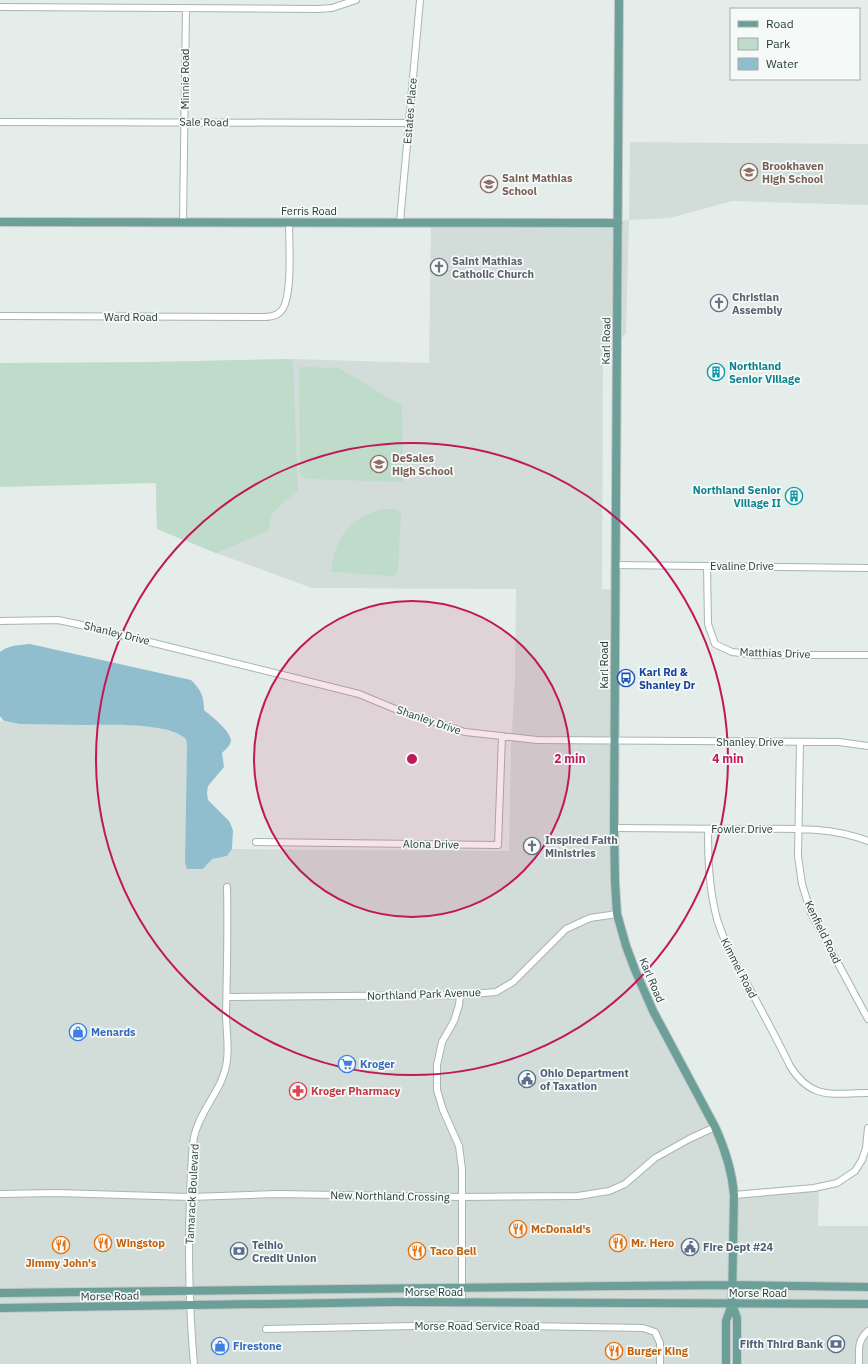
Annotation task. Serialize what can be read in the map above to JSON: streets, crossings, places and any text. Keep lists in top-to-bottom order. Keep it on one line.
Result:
{"streets":{"main road":["Ferris Road","Karl Road","Morse Road"],"street":["Minnie Road","Estates Place","Sale Road","Ward Road","Evaline Drive","Shanley Drive","Matthias Drive","Fowler Drive","Alona Drive","Kenfield Road","Kimmel Road","Northland Park Avenue","Tamarack Boulevard","New Northland Crossing","Morse Road Service Road"]},"crossings":[["Minnie Road","Sale Road"],["Minnie Road","Ferris Road"],["Estates Place","Sale Road"],["Estates Place","Ferris Road"],["Ferris Road","Ward Road"],["Ferris Road","Karl Road"],["Karl Road","Evaline Drive"],["Karl Road","Shanley Drive"],["Karl Road","Fowler Drive"],["Karl Road","Northland Park Avenue"],["Karl Road","New Northland Crossing"],["Karl Road","Morse Road"],["Evaline Drive","Matthias Drive"],["Shanley Drive","Alona Drive"],["Shanley Drive","Kenfield Road"],["Fowler Drive","Kenfield Road"],["Fowler Drive","Kimmel Road"],["Northland Park Avenue","Tamarack Boulevard"],["Tamarack Boulevard","New Northland Crossing"],["Tamarack Boulevard","Morse Road"]],"places":{"school or university":["Brookhaven High School","Saint Mathias School","DeSales High School"],"church":["Saint Mathias Catholic Church","Christian Assembly","Inspired Faith Ministries"],"building":["Northland Senior Village","Northland Senior Village II"],"bus stop":["Karl Rd & Shanley Dr"],"shop":["Menards","Firestone"],"supermarket":["Kroger"],"public building":["Ohio Department of Taxation","Fire Dept #24"],"pharmacy":["Kroger Pharmacy"],"restaurant":["McDonald's","Wingstop","Mr. Hero","Jimmy John's","Taco Bell","Burger King"],"bank":["Telhio Credit Union","Fifth Third Bank"]},"legend":["Road","Park","Water"],"rings":["2 min","4 min"]}
